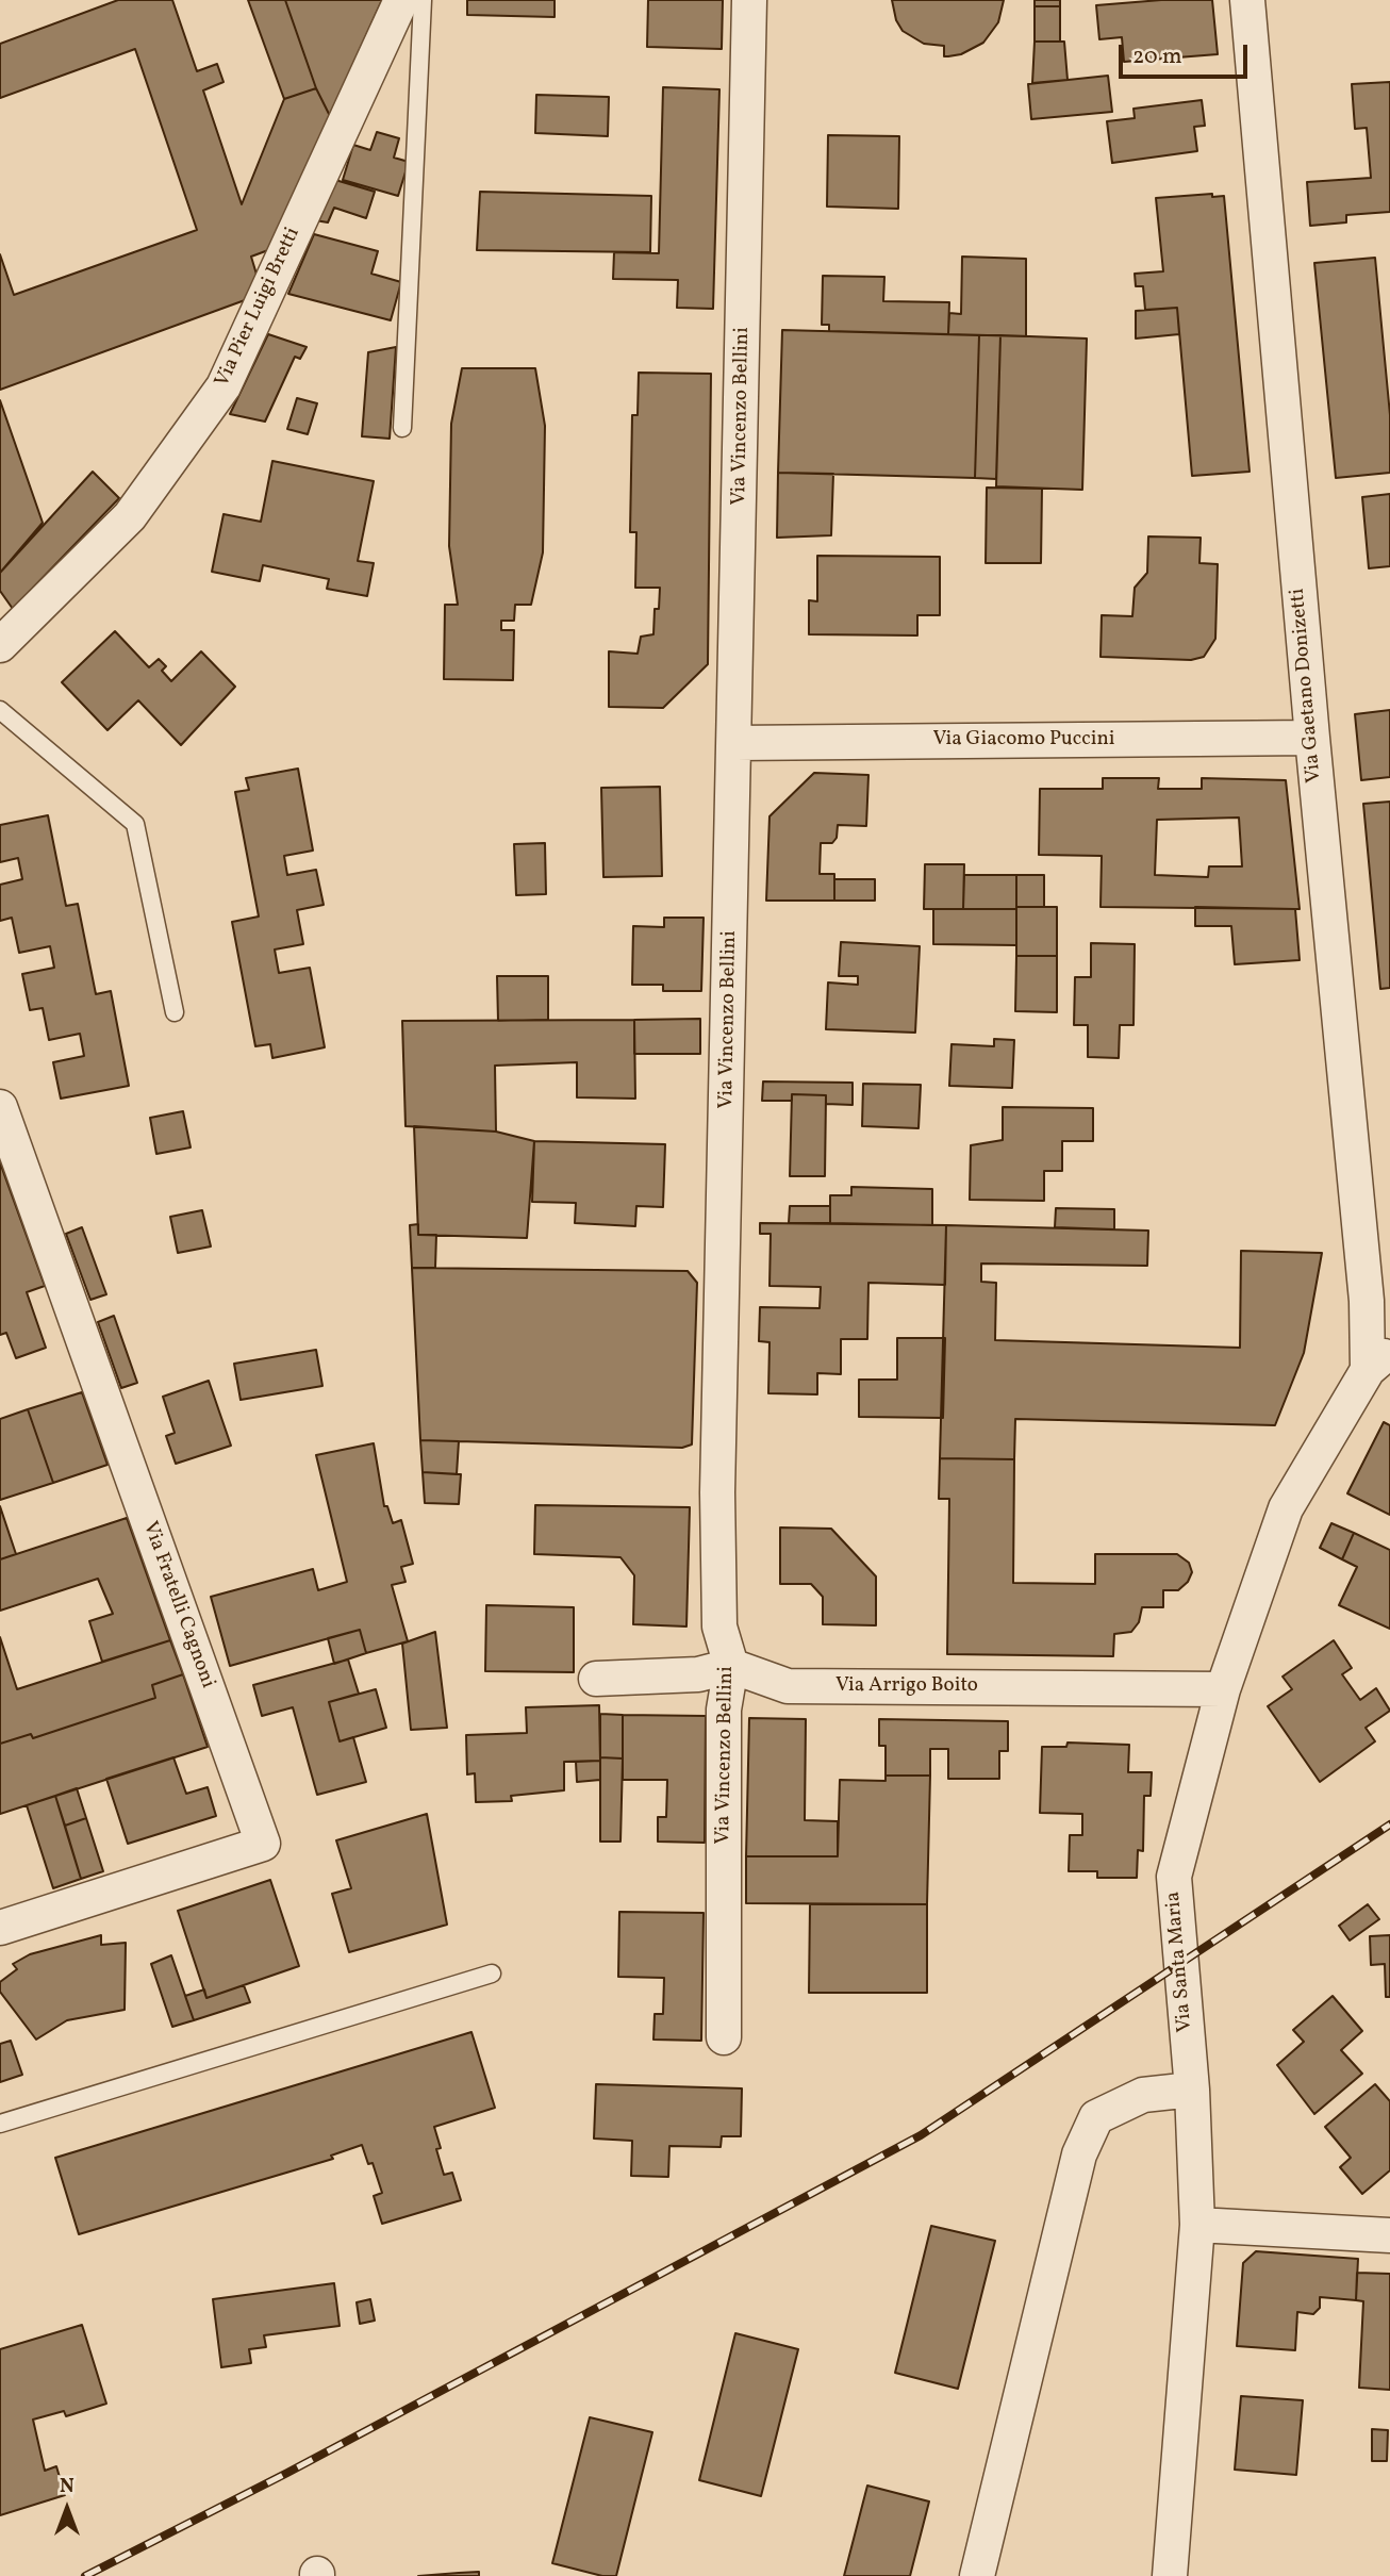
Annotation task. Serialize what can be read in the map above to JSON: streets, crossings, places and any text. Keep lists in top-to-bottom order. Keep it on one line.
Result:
{"streets":{"street":["Via Pier Luigi Bretti","Via Vincenzo Bellini","Via Gaetano Donizetti","Via Giacomo Puccini","Via Fratelli Cagnoni","Via Arrigo Boito","Via Santa Maria"]},"crossings":[["Via Vincenzo Bellini","Via Giacomo Puccini"],["Via Vincenzo Bellini","Via Arrigo Boito"],["Via Gaetano Donizetti","Via Giacomo Puccini"],["Via Gaetano Donizetti","Via Santa Maria"],["Via Arrigo Boito","Via Santa Maria"]],"scale_bar":"20 m","north":"top"}
